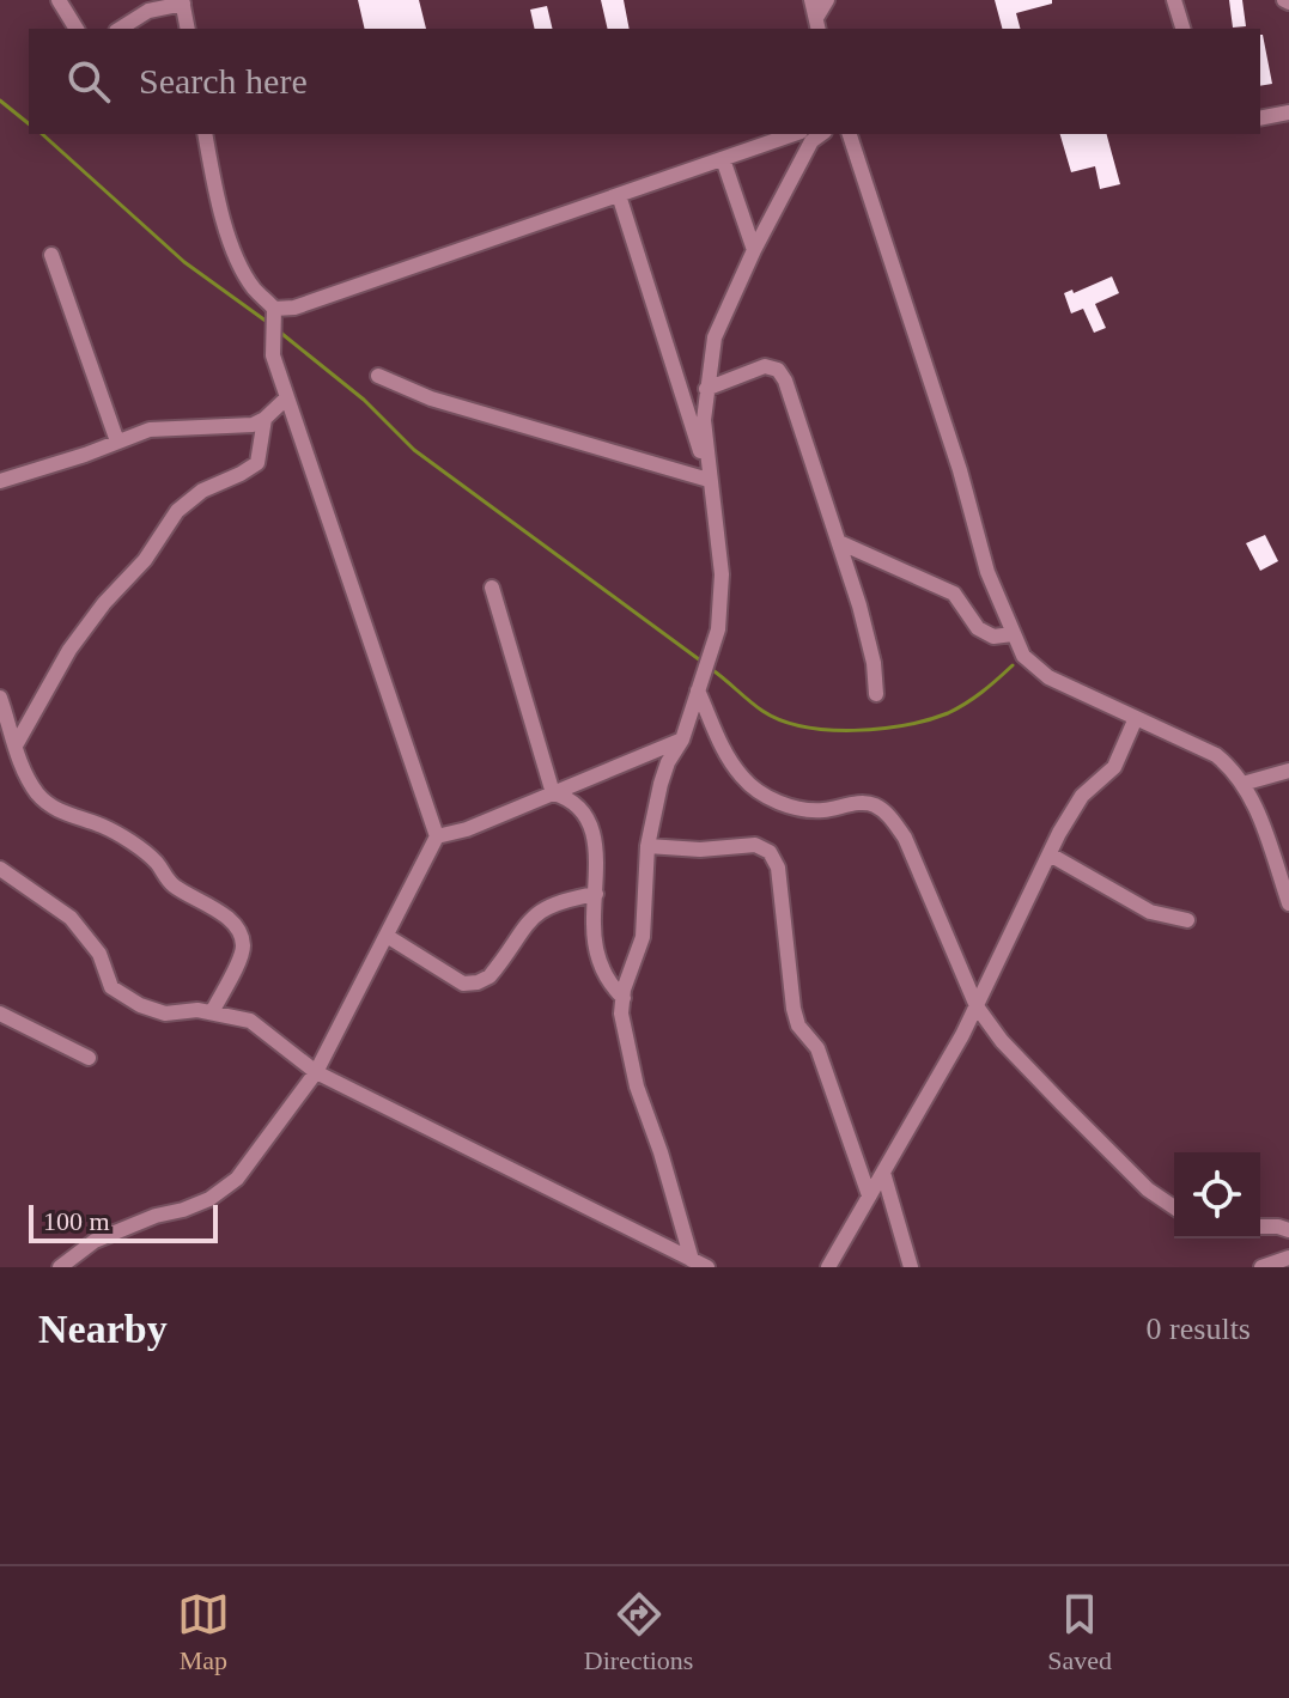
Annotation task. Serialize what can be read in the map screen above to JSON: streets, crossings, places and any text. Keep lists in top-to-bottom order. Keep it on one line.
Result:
{"scale_bar":"100 m","page":{"search":"Search here","scale":"100 m","heading":["Nearby","0 results"],"nav":["Map","Directions","Saved"]}}
